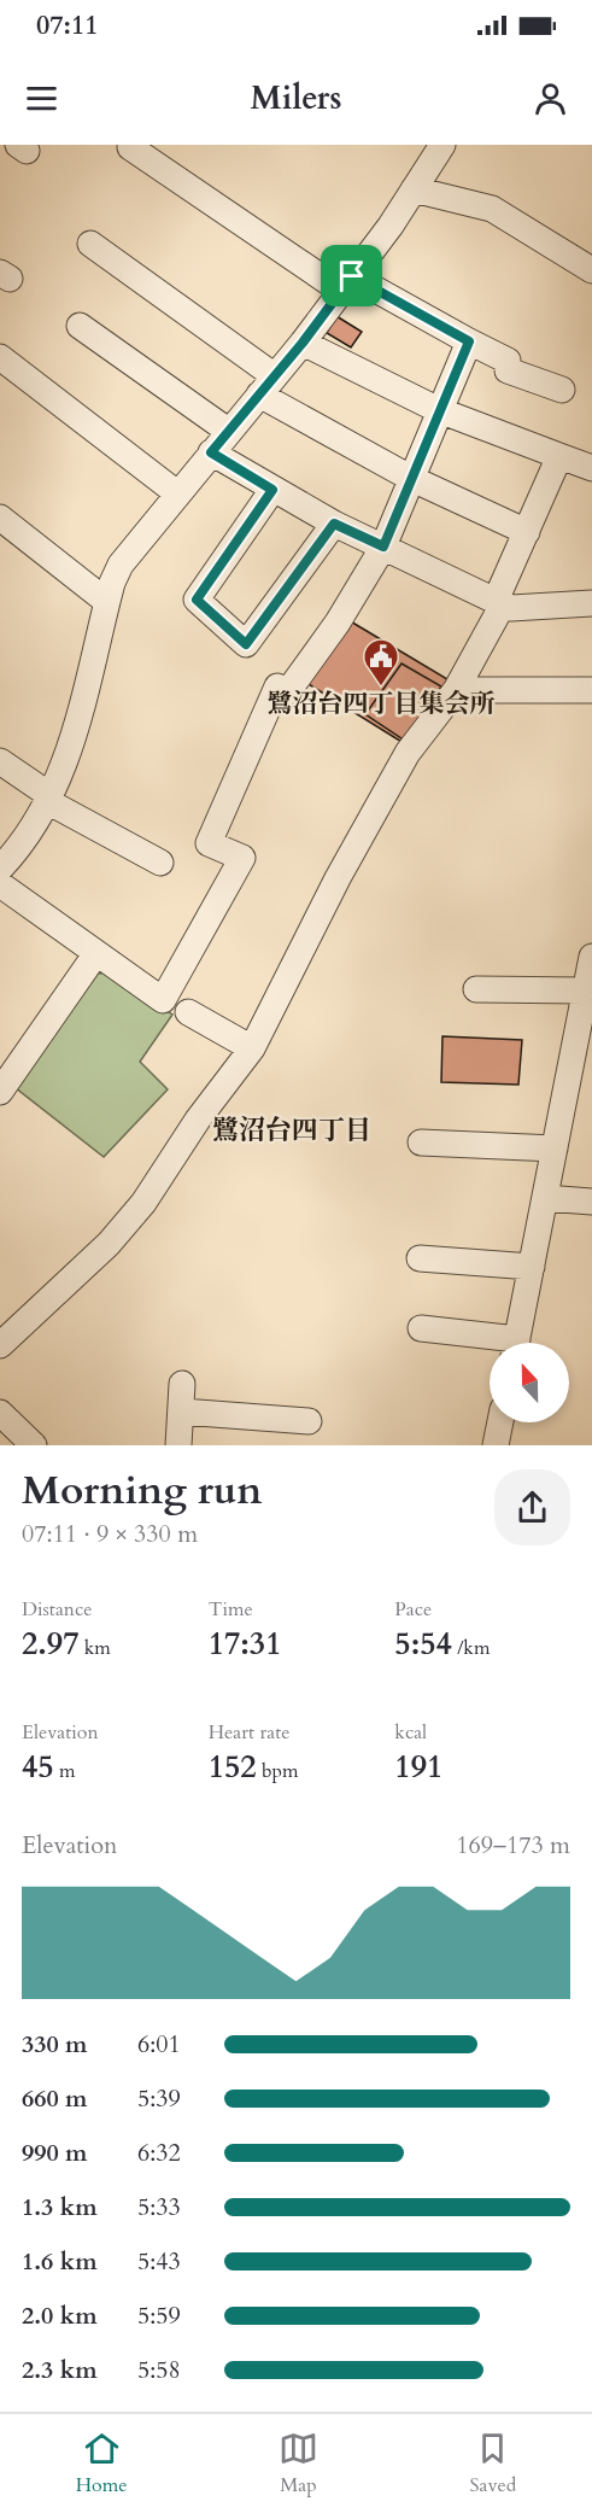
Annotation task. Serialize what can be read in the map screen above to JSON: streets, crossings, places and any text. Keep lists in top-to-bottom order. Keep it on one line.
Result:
{"districts":["鷺沼台四丁目"],"places":{"public building":["鷺沼台四丁目集会所"]},"north":"top","page":{"status":"07:11","header":"Milers","heading":["Morning run","07:11 · 9 × 330 m"],"stats":[["Distance","2.97 km"],["Time","17:31"],["Pace","5:54 /km"],["Elevation","45 m"],["Heart rate","152 bpm"],["kcal","191"]],"chart":["Elevation","169–173 m"],"list":[{"name":"330 m","note":"6:01"},{"name":"660 m","note":"5:39"},{"name":"990 m","note":"6:32"},{"name":"1.3 km","note":"5:33"},{"name":"1.6 km","note":"5:43"},{"name":"2.0 km","note":"5:59"},{"name":"2.3 km","note":"5:58"}],"tabs":["Home","Map","Saved"]}}
